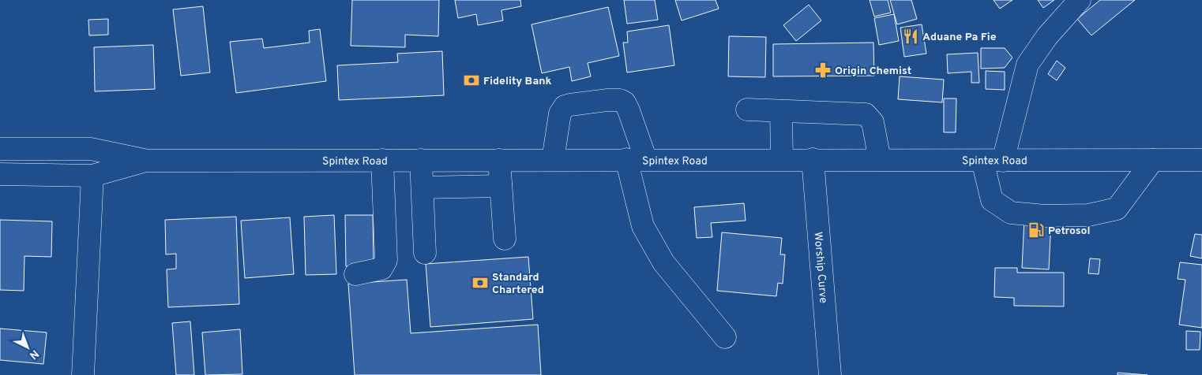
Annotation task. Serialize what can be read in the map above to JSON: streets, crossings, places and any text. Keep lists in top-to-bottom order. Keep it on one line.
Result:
{"streets":{"main road":["Spintex Road","Worship Curve"]},"crossings":[["Spintex Road","Worship Curve"]],"places":{"restaurant":["Aduane Pa Fie"],"pharmacy":["Origin Chemist"],"bank":["Fidelity Bank","Standard Chartered"],"fuel station":["Petrosol"]},"north":"bottom right"}
